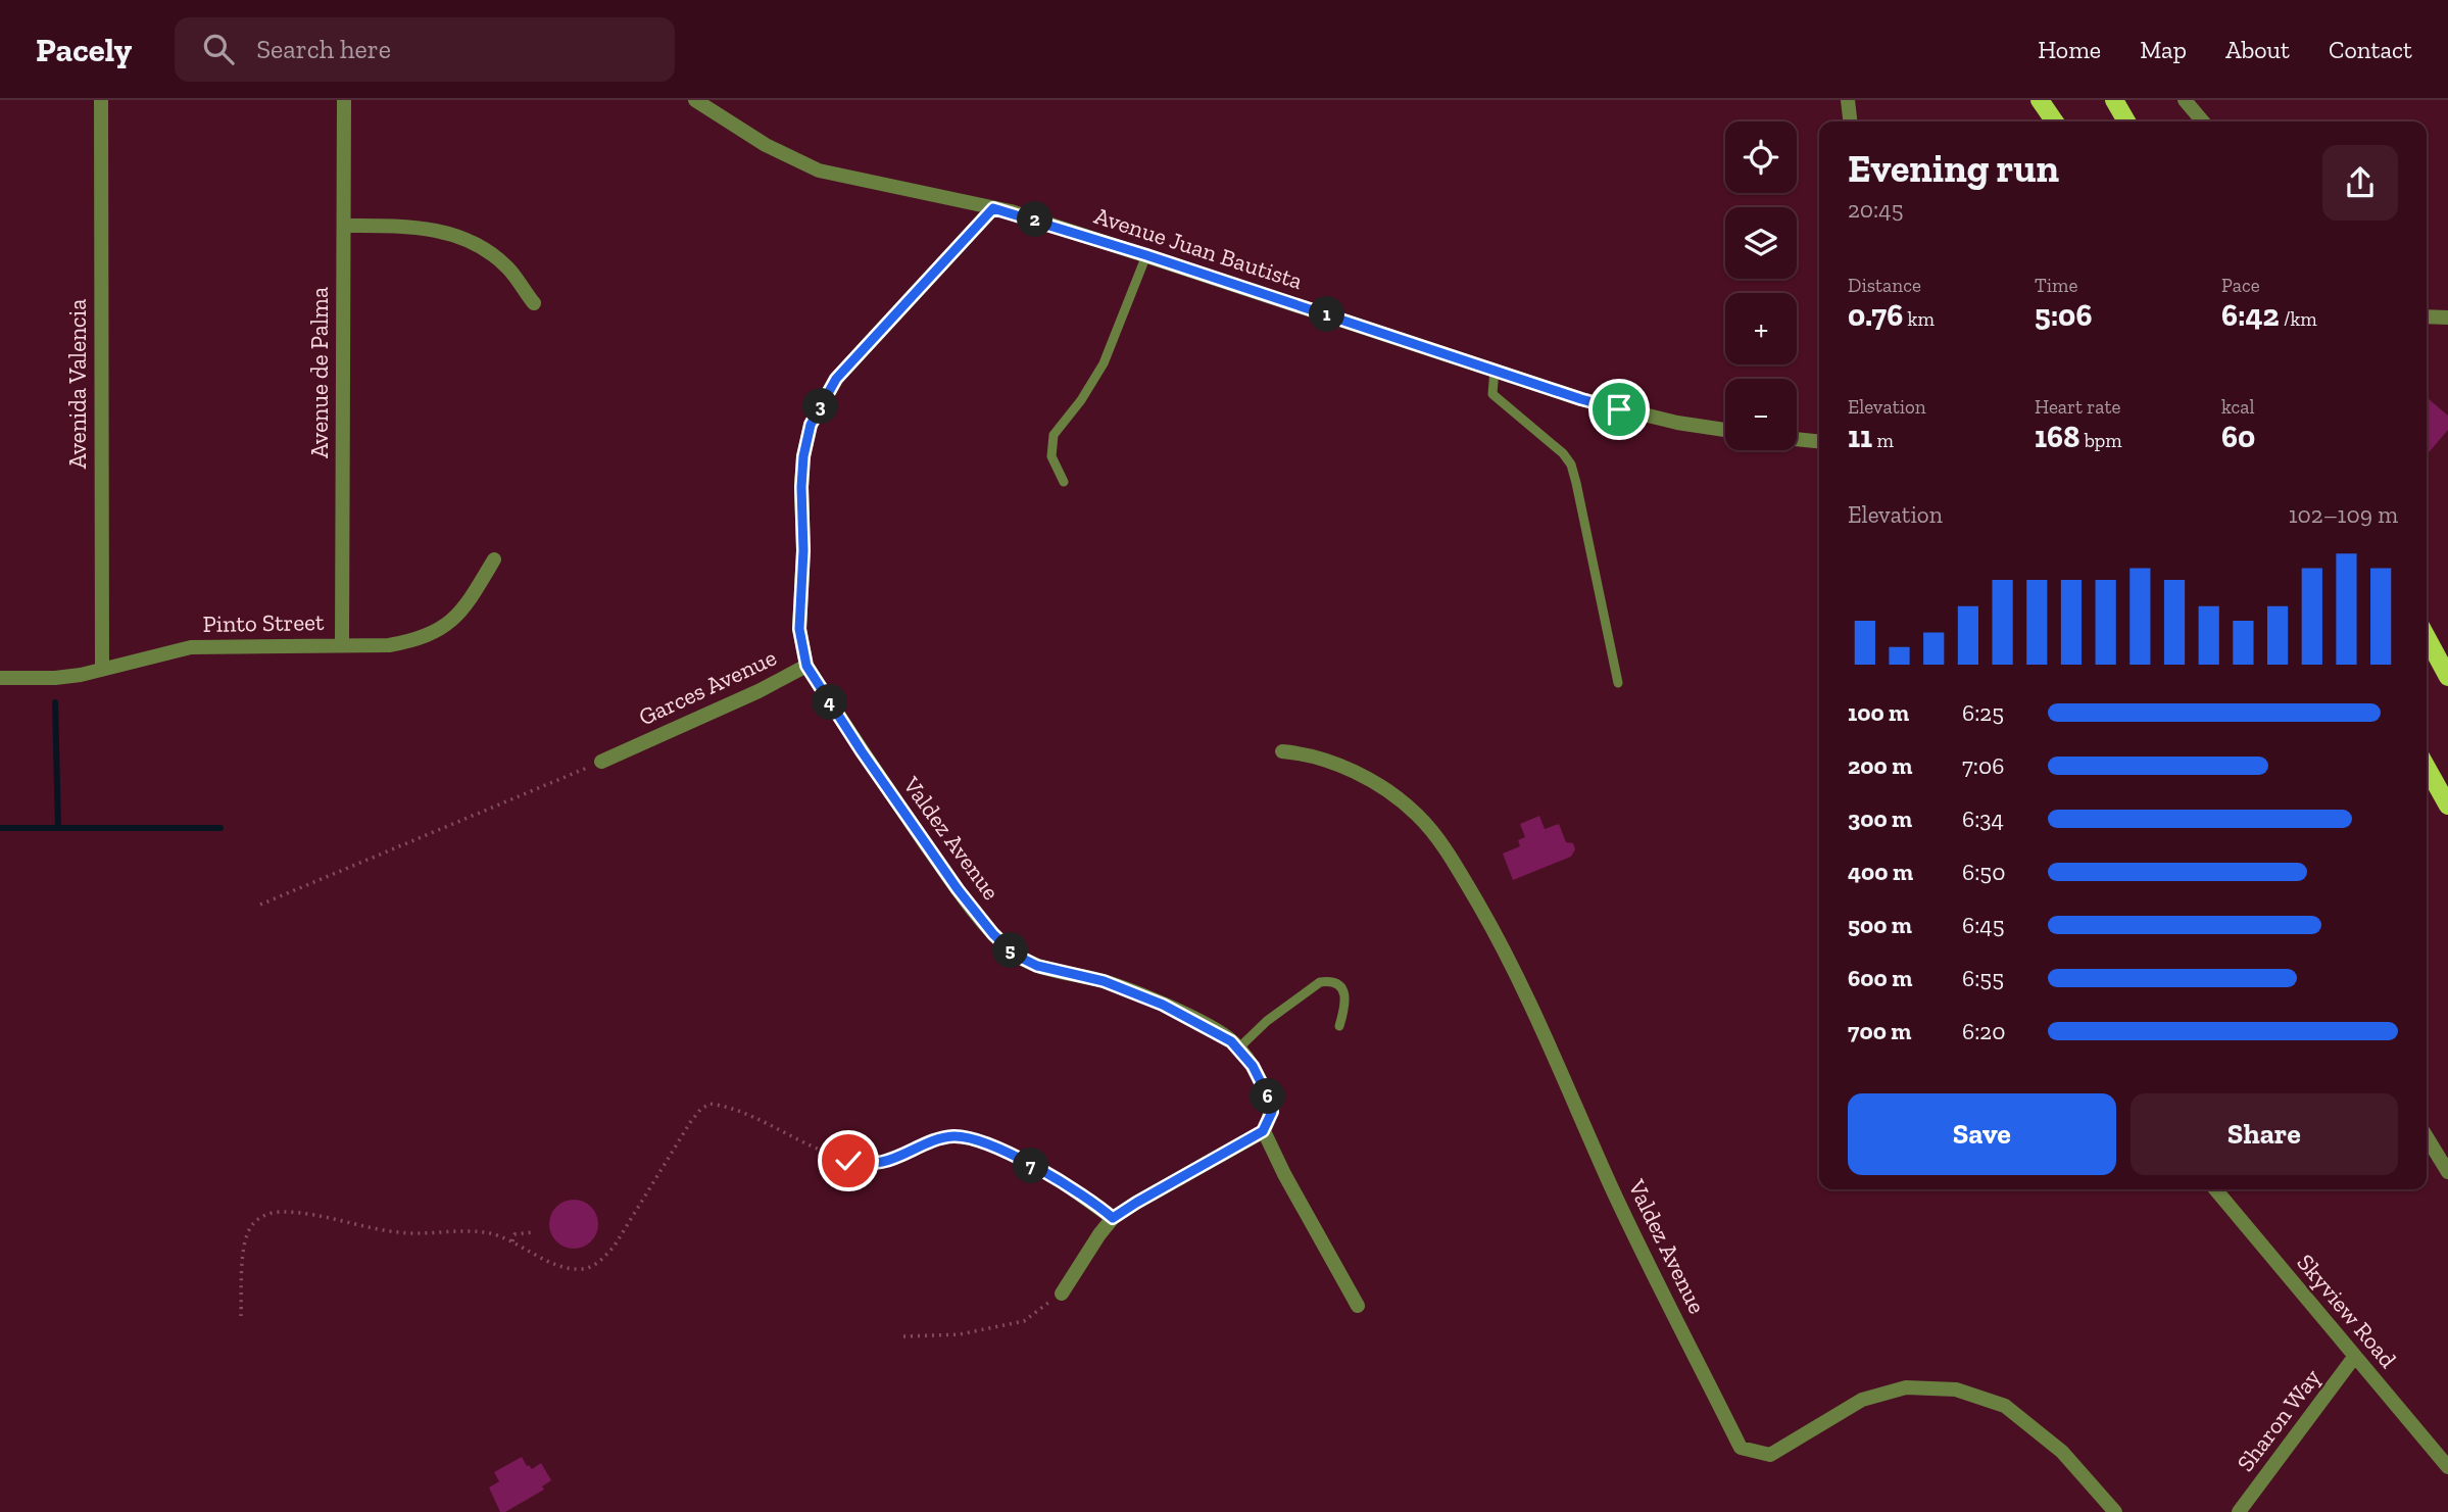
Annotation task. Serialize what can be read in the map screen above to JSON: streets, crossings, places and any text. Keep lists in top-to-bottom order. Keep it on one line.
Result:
{"streets":{"street":["Avenue Juan Bautista","Avenue de Palma","Avenida Valencia","Pinto Street","Garces Avenue","Valdez Avenue","Skyview Road","Sharon Way"]},"crossings":[["Avenue Juan Bautista","Garces Avenue"],["Avenue de Palma","Pinto Street"],["Avenida Valencia","Pinto Street"],["Garces Avenue","Valdez Avenue"],["Skyview Road","Sharon Way"]],"page":{"header":"Pacely","search":"Search here","nav":["Home","Map","About","Contact"],"map_buttons":["+","−"],"heading":["Evening run","20:45"],"pins":["2","1","3","4","5","6","7"],"stats":[["Distance","0.76 km"],["Time","5:06"],["Pace","6:42 /km"],["Elevation","11 m"],["Heart rate","168 bpm"],["kcal","60"]],"chart":["Elevation","102–109 m"],"list":[{"name":"100 m","note":"6:25"},{"name":"200 m","note":"7:06"},{"name":"300 m","note":"6:34"},{"name":"400 m","note":"6:50"},{"name":"500 m","note":"6:45"},{"name":"600 m","note":"6:55"},{"name":"700 m","note":"6:20"}],"buttons":["Save","Share"]}}
